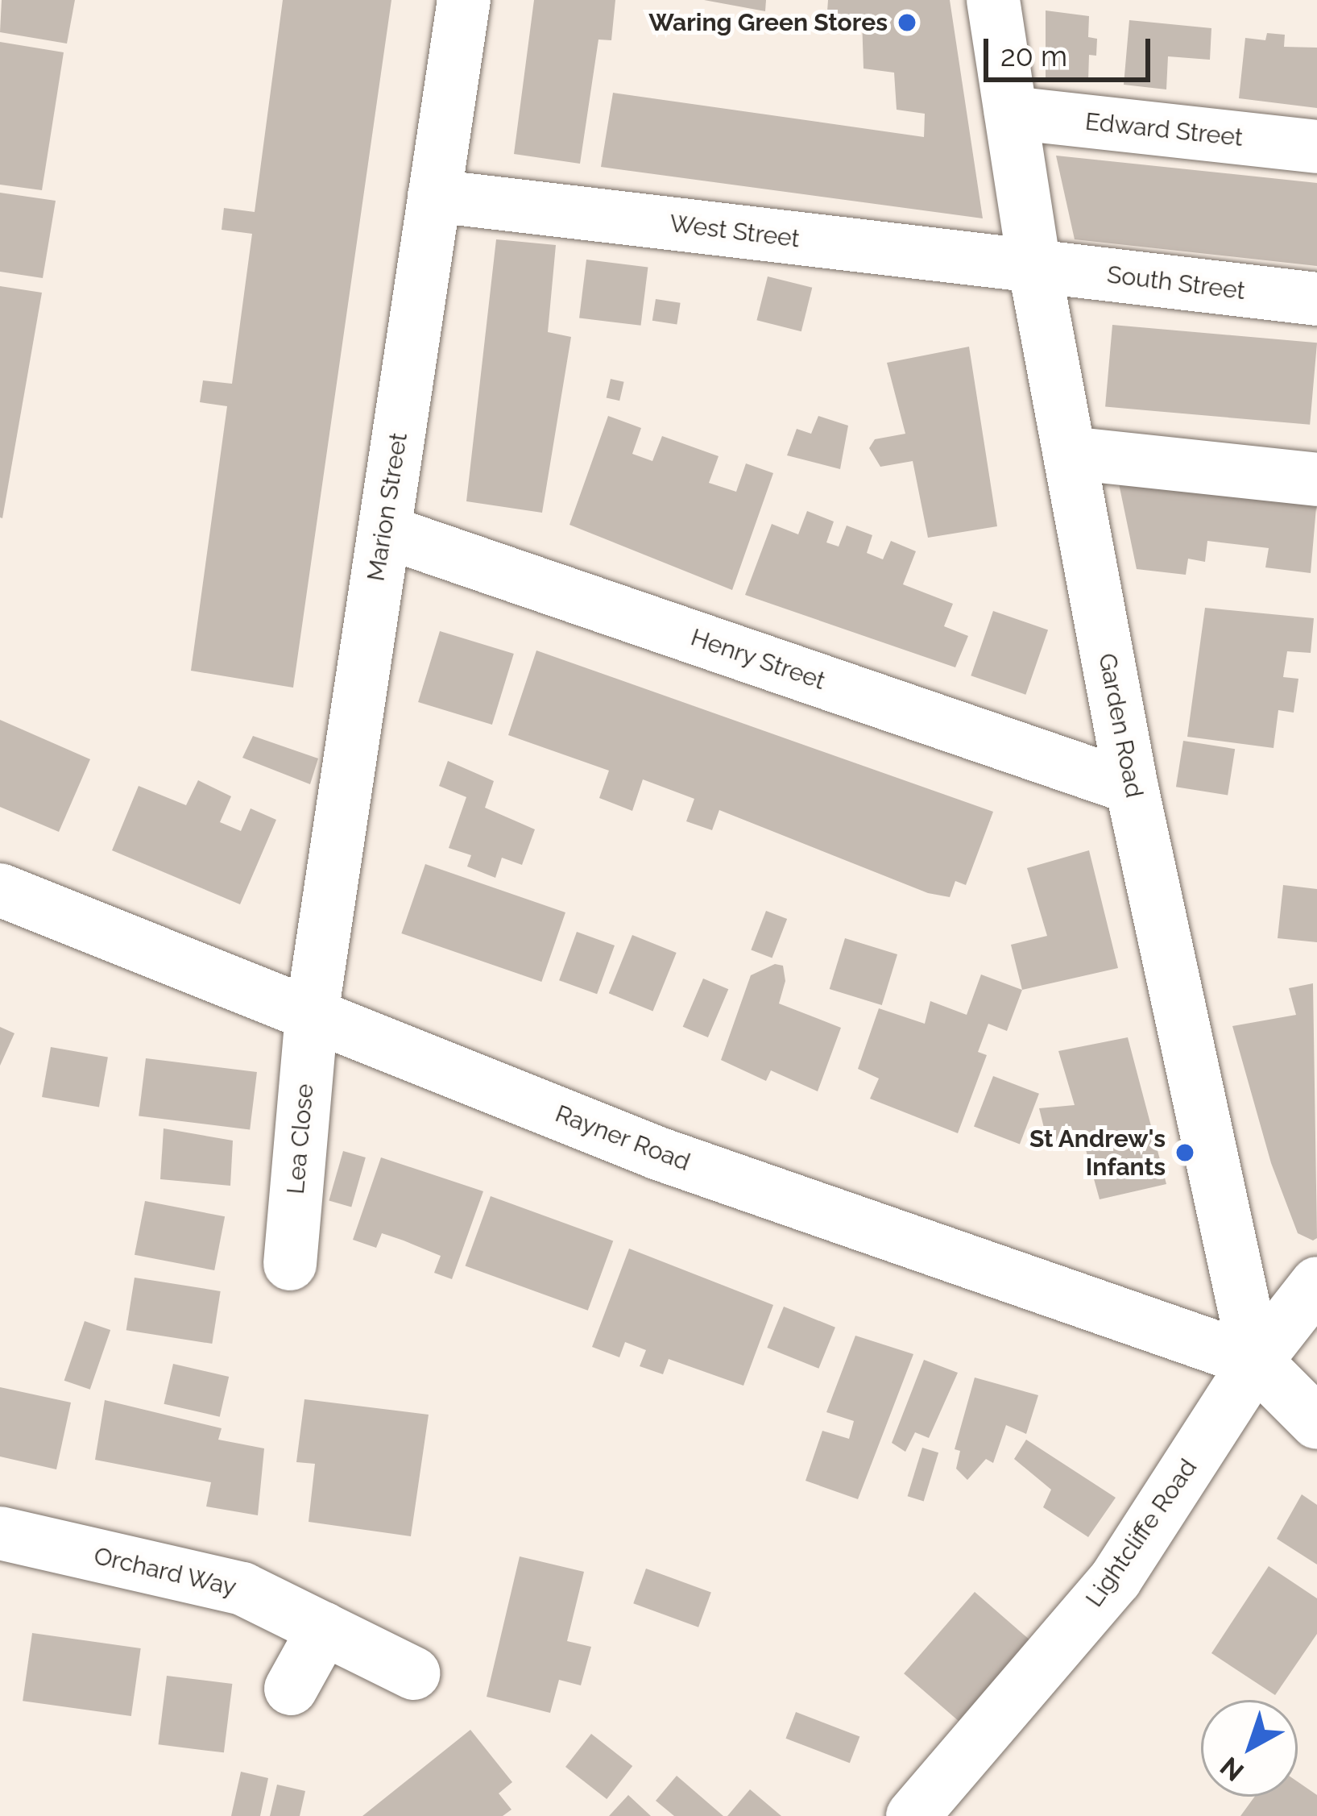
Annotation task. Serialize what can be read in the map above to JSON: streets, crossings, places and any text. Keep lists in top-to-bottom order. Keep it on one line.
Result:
{"streets":{"street":["Edward Street","West Street","South Street","Marion Street","Henry Street","Garden Road","Rayner Road","Lea Close","Lightcliffe Road","Orchard Way"]},"crossings":[["Edward Street","Garden Road"],["West Street","South Street"],["West Street","Marion Street"],["West Street","Garden Road"],["South Street","Garden Road"],["Marion Street","Henry Street"],["Marion Street","Rayner Road"],["Marion Street","Lea Close"],["Henry Street","Garden Road"],["Garden Road","Rayner Road"],["Garden Road","Lightcliffe Road"],["Rayner Road","Lea Close"],["Rayner Road","Lightcliffe Road"]],"places":["Waring Green Stores","St Andrew's Infants"],"scale_bar":"20 m","north":"bottom left"}
